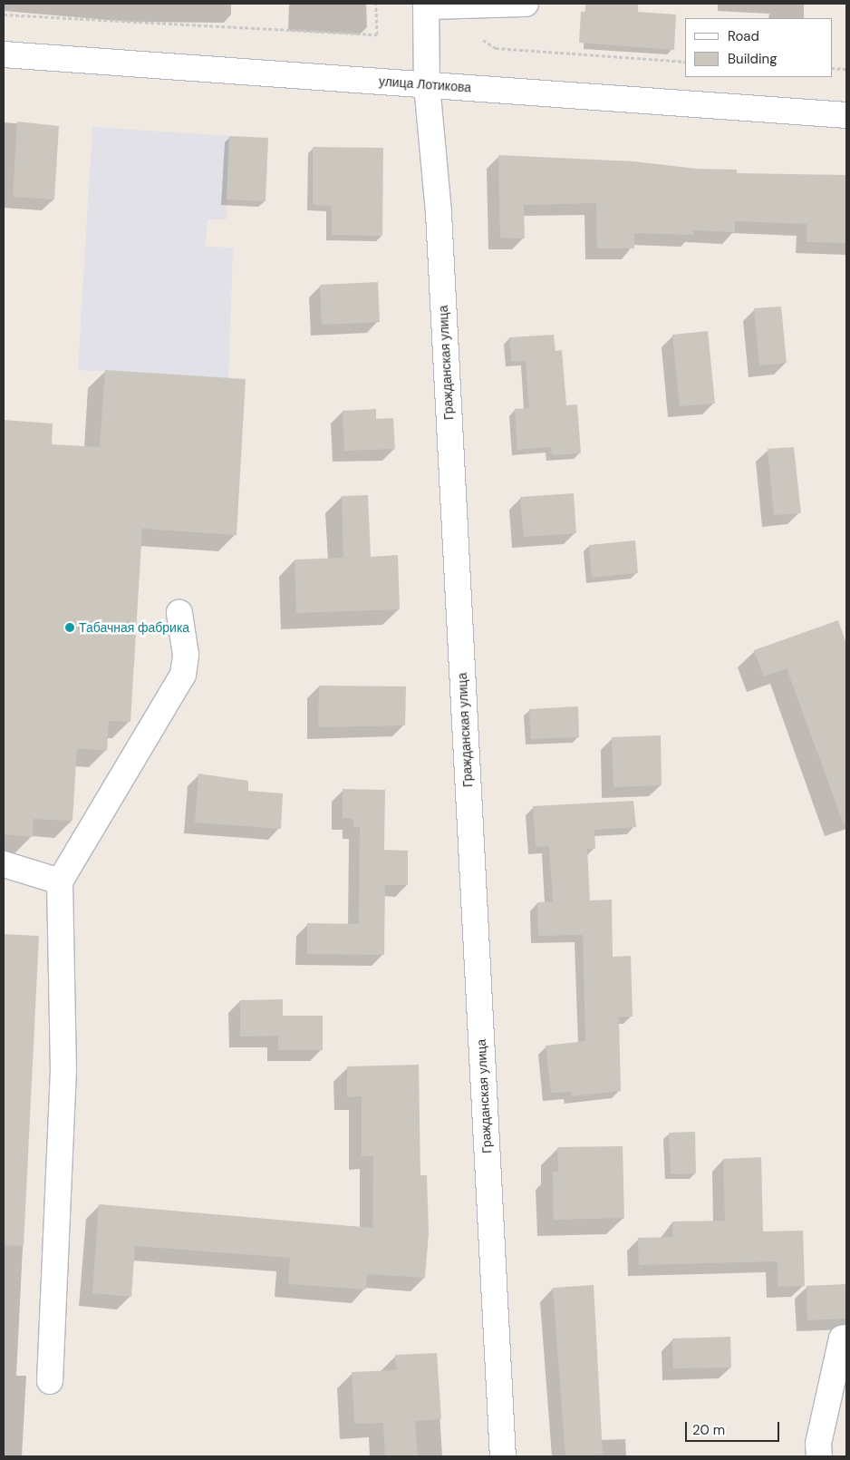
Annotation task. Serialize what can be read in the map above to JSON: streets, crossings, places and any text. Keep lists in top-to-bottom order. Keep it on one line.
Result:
{"streets":{"street":["улица Лотикова","Гражданская улица"]},"crossings":[["улица Лотикова","Гражданская улица"]],"places":["Табачная фабрика"],"legend":["Road","Building"],"scale_bar":"20 m"}
